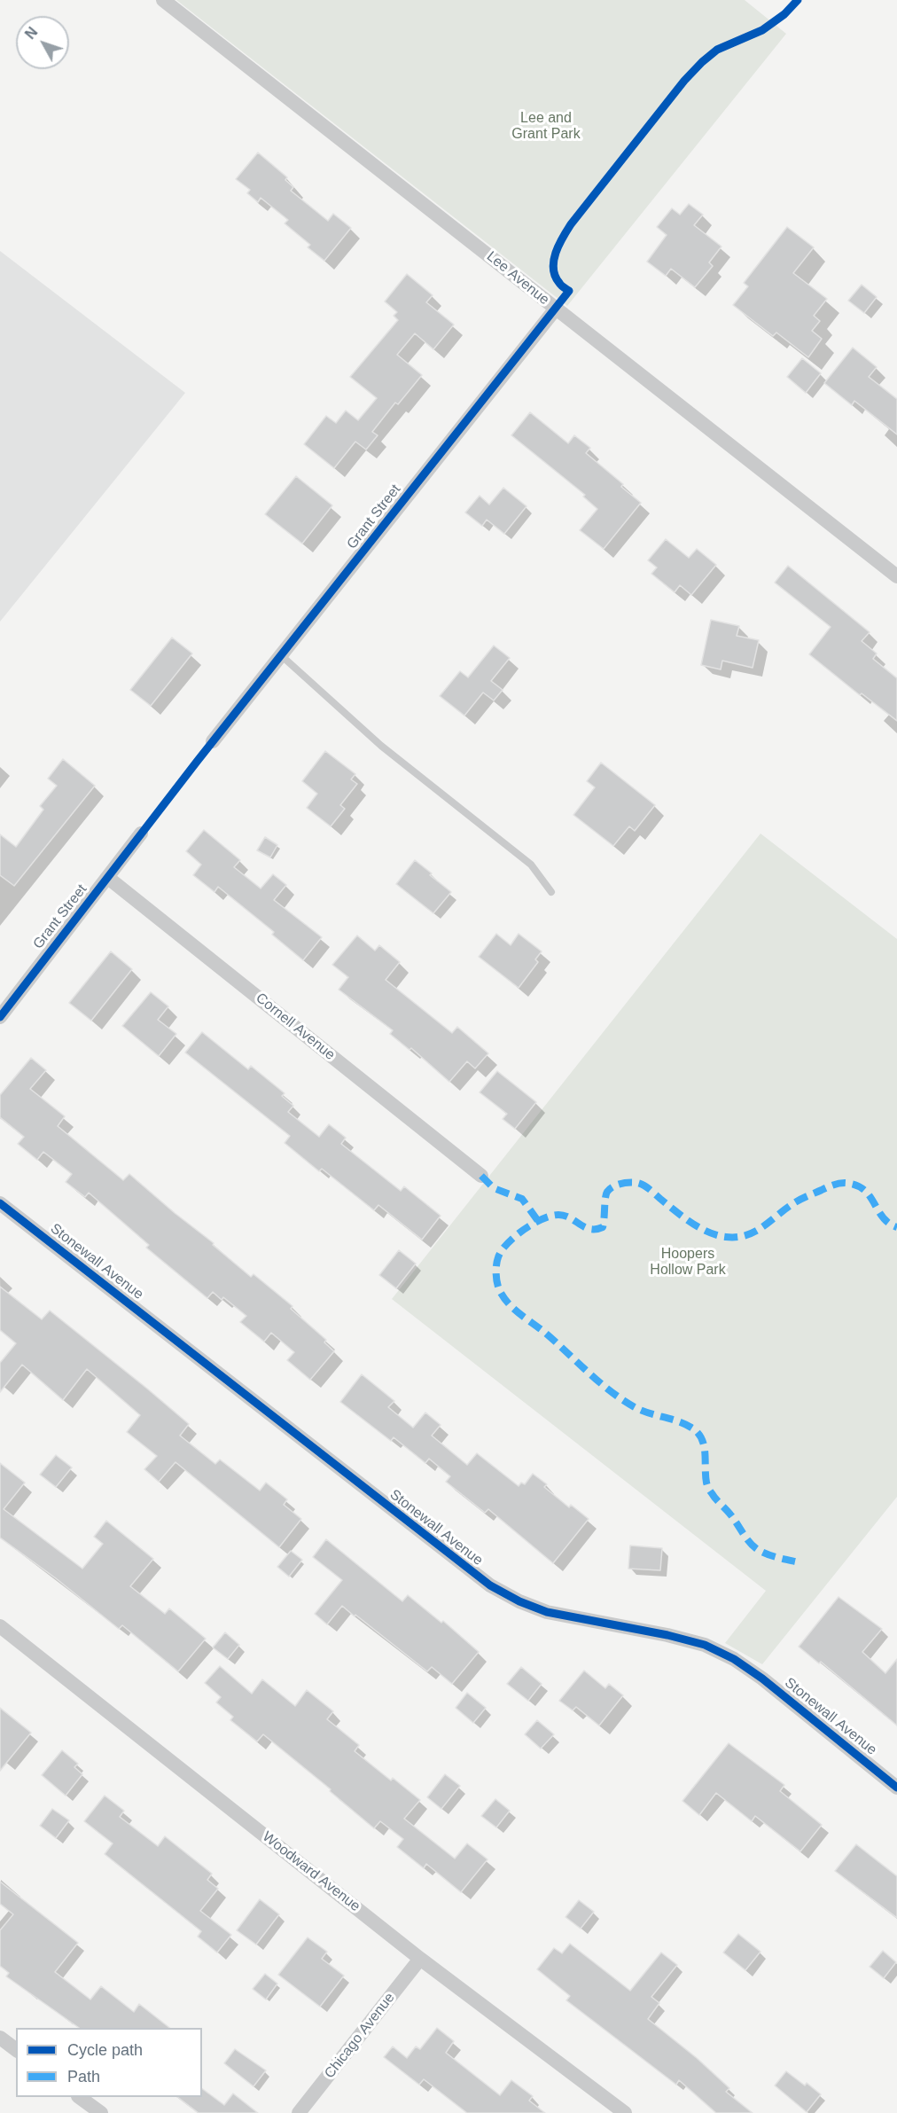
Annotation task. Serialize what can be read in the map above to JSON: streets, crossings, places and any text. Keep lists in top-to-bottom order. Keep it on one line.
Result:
{"streets":{"street":["Lee Avenue","Grant Street","Cornell Avenue","Stonewall Avenue","Woodward Avenue","Chicago Avenue"]},"crossings":[["Lee Avenue","Grant Street"],["Grant Street","Cornell Avenue"],["Woodward Avenue","Chicago Avenue"]],"parks":["Lee and Grant Park","Hoopers Hollow Park"],"legend":["Cycle path","Path"],"north":"top left"}
